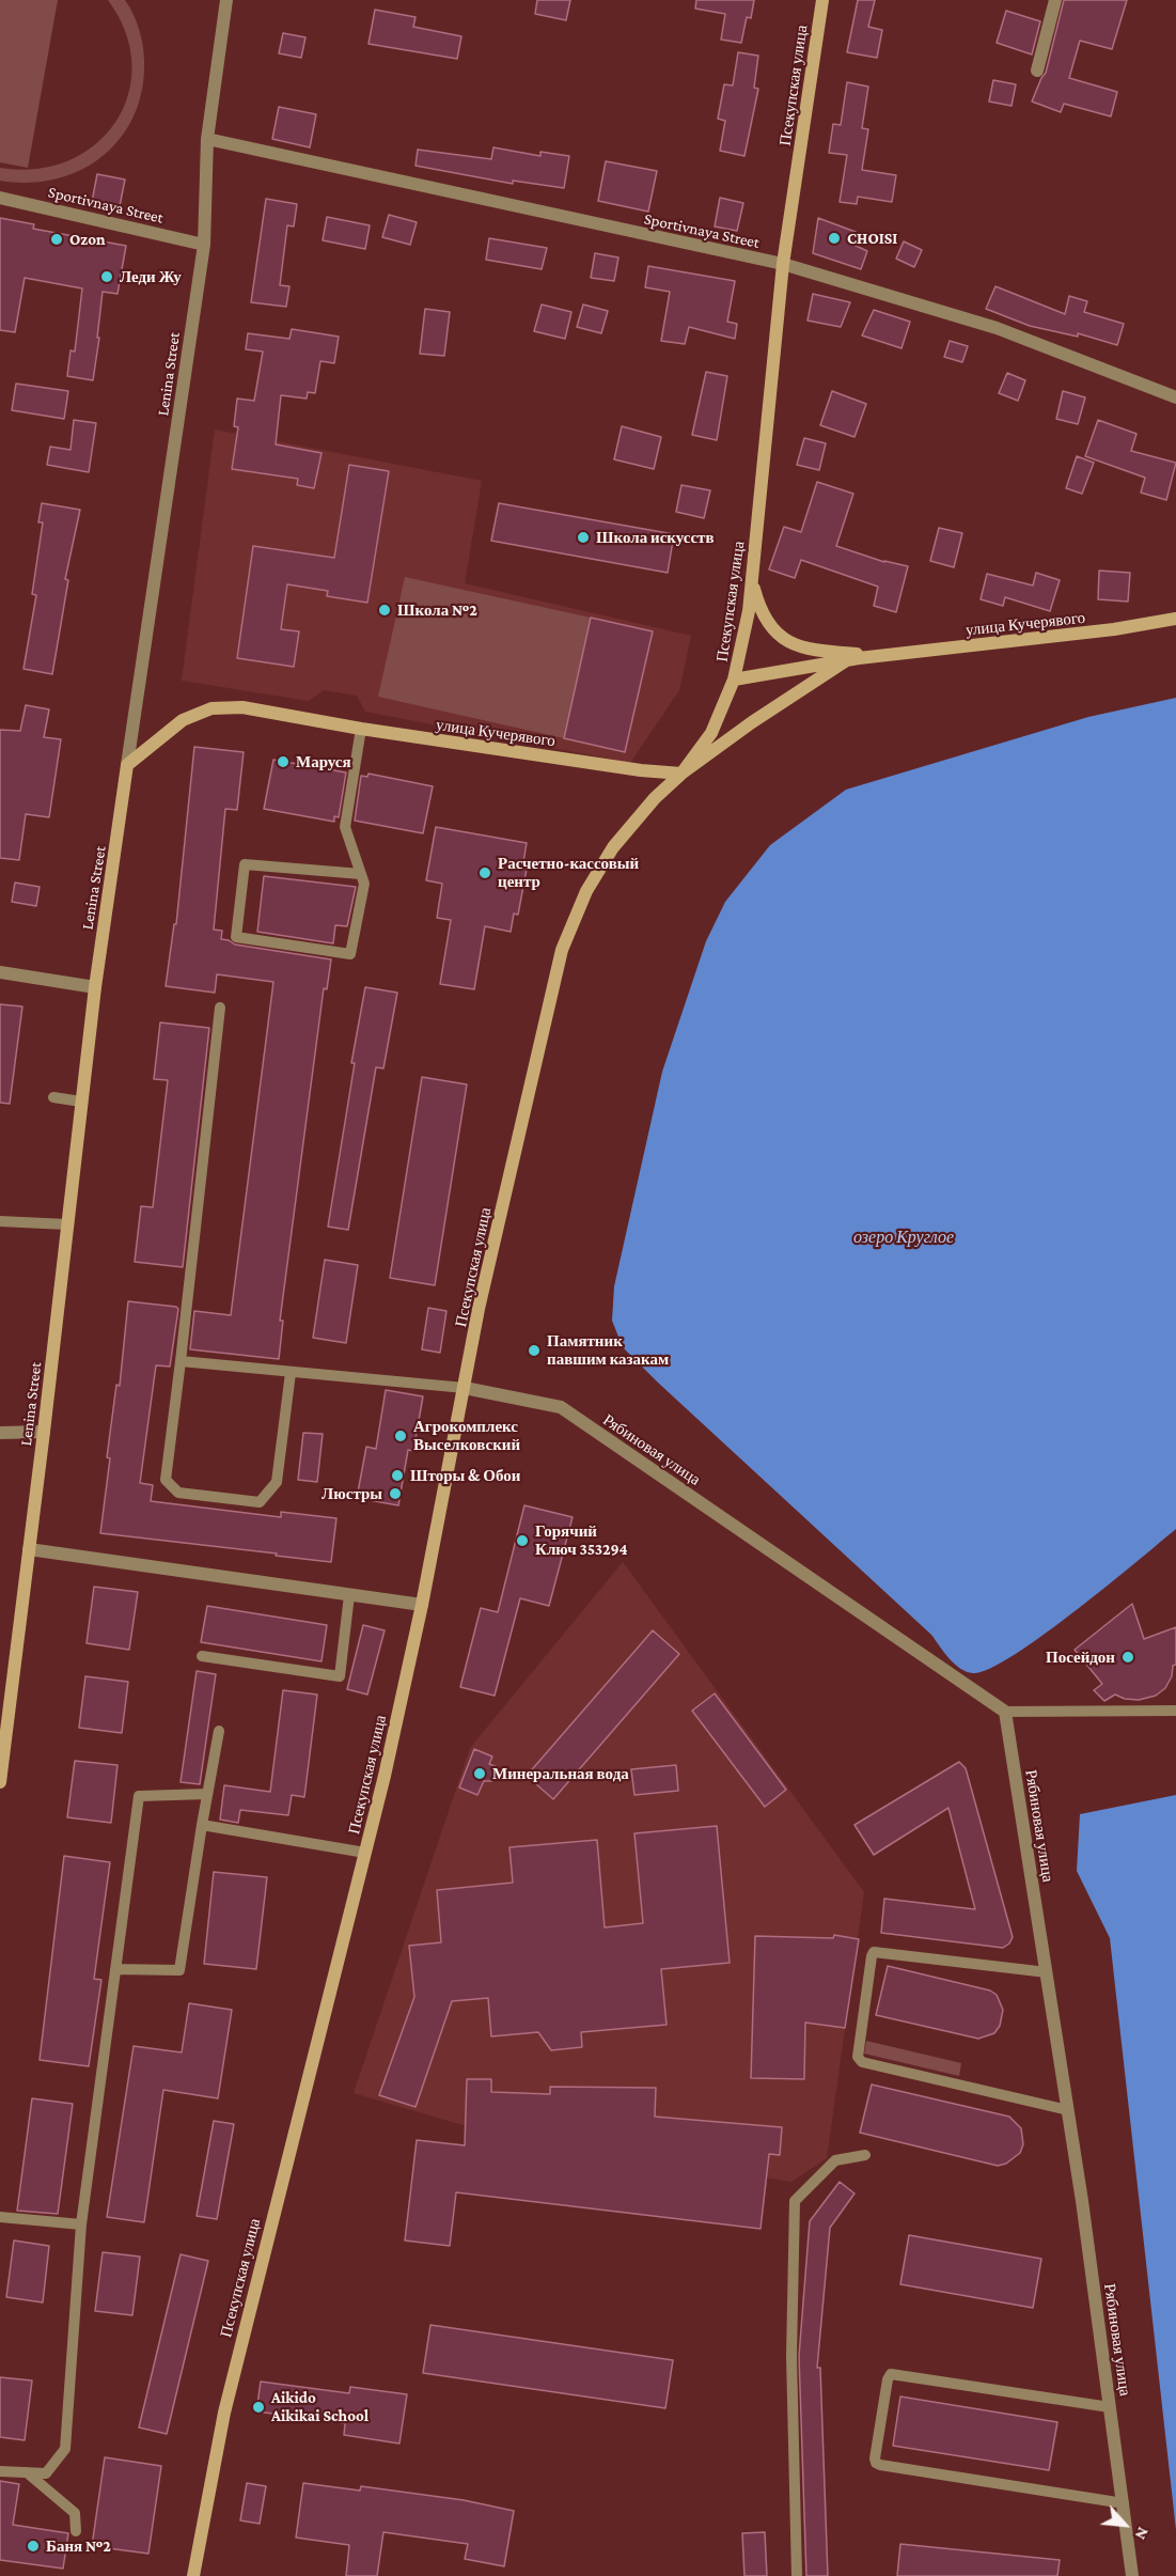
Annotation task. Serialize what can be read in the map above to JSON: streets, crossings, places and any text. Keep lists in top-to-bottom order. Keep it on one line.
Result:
{"streets":{"street":["Псекупская улица","Sportivnaya Street","Lenina Street","улица Кучерявого","Рябиновая улица"]},"crossings":[["Псекупская улица","Sportivnaya Street"],["Псекупская улица","улица Кучерявого"],["Псекупская улица","Рябиновая улица"],["Sportivnaya Street","Lenina Street"],["Lenina Street","улица Кучерявого"]],"water":["озеро Круглое"],"places":["CHOISI","Ozon","Леди Жу","Школа искусств","Школа №2","Маруся","Расчетно-кассовый центр","Памятник павшим казакам","Агрокомплекс Выселковский","Шторы & Обои","Люстры","Горячий Ключ 353294","Посейдон","Минеральная вода","Aikido Aikikai School","Баня №2"],"north":"bottom right"}
